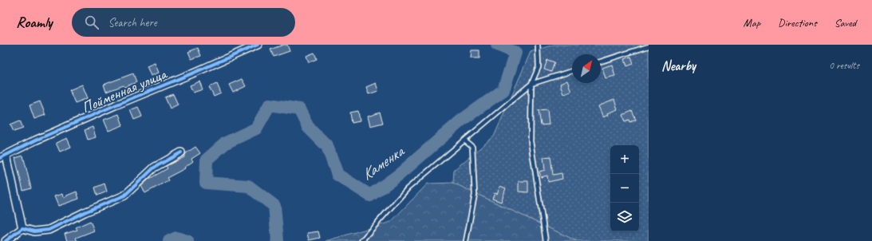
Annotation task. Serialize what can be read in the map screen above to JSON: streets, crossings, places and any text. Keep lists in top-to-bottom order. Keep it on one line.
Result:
{"streets":{"street":["Пойменная улица"]},"water":["Каменка"],"north":"top right","page":{"header":"Roamly","search":"Search here","nav":["Map","Directions","Saved"],"heading":["Nearby","0 results"],"map_buttons":["+","−"]}}
